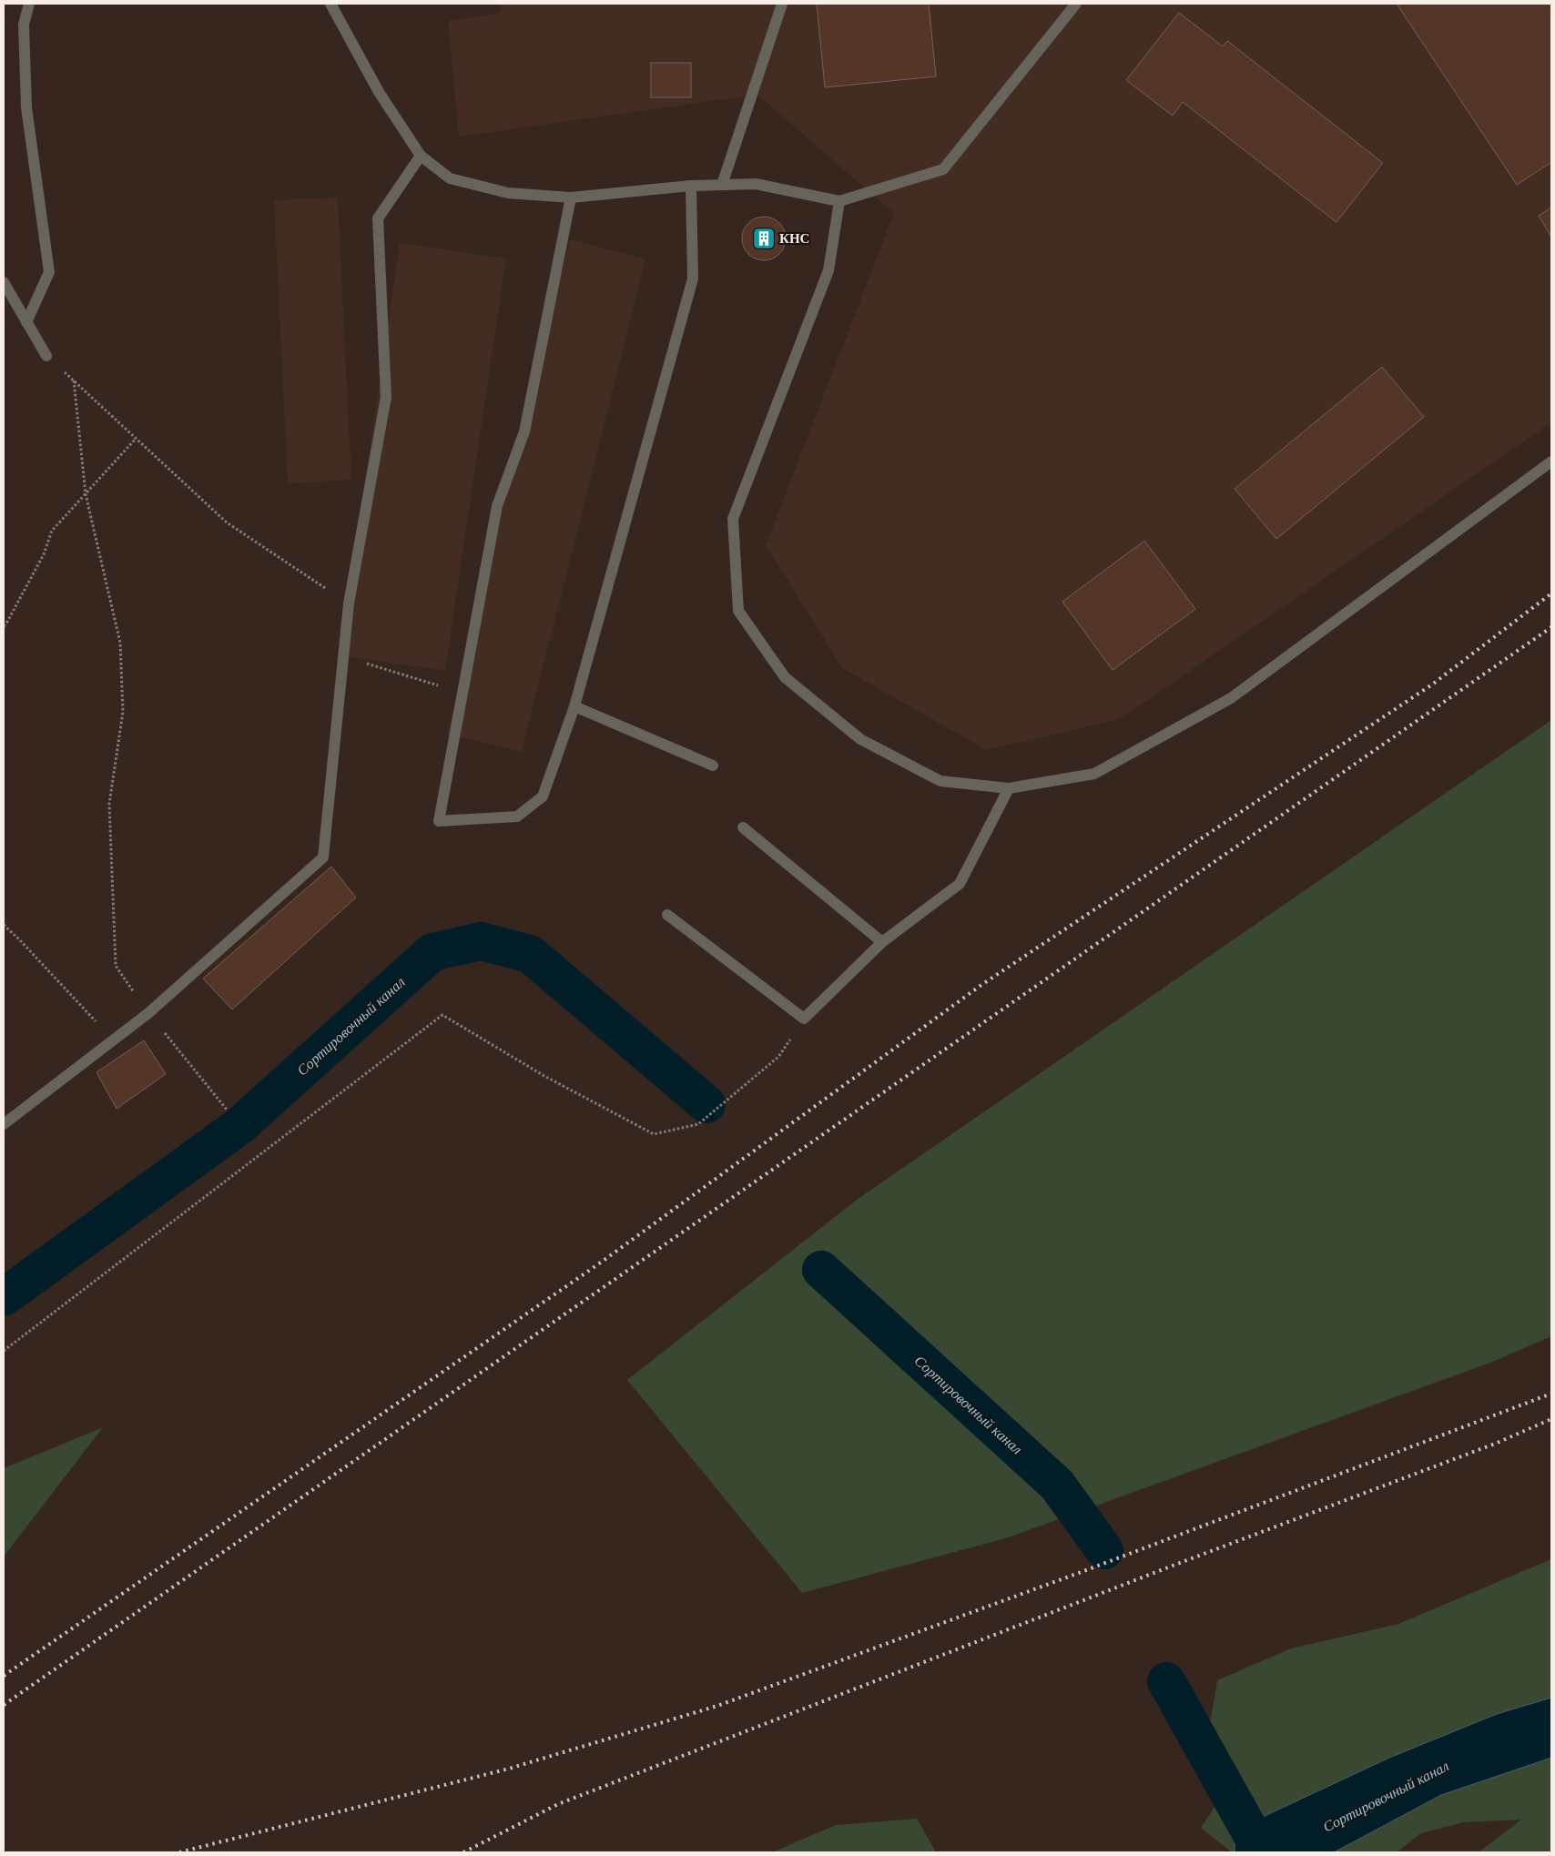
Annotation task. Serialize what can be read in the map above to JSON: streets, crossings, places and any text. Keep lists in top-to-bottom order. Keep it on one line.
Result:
{"water":["Сортировочный канал"],"places":{"building":["КНС"]}}
